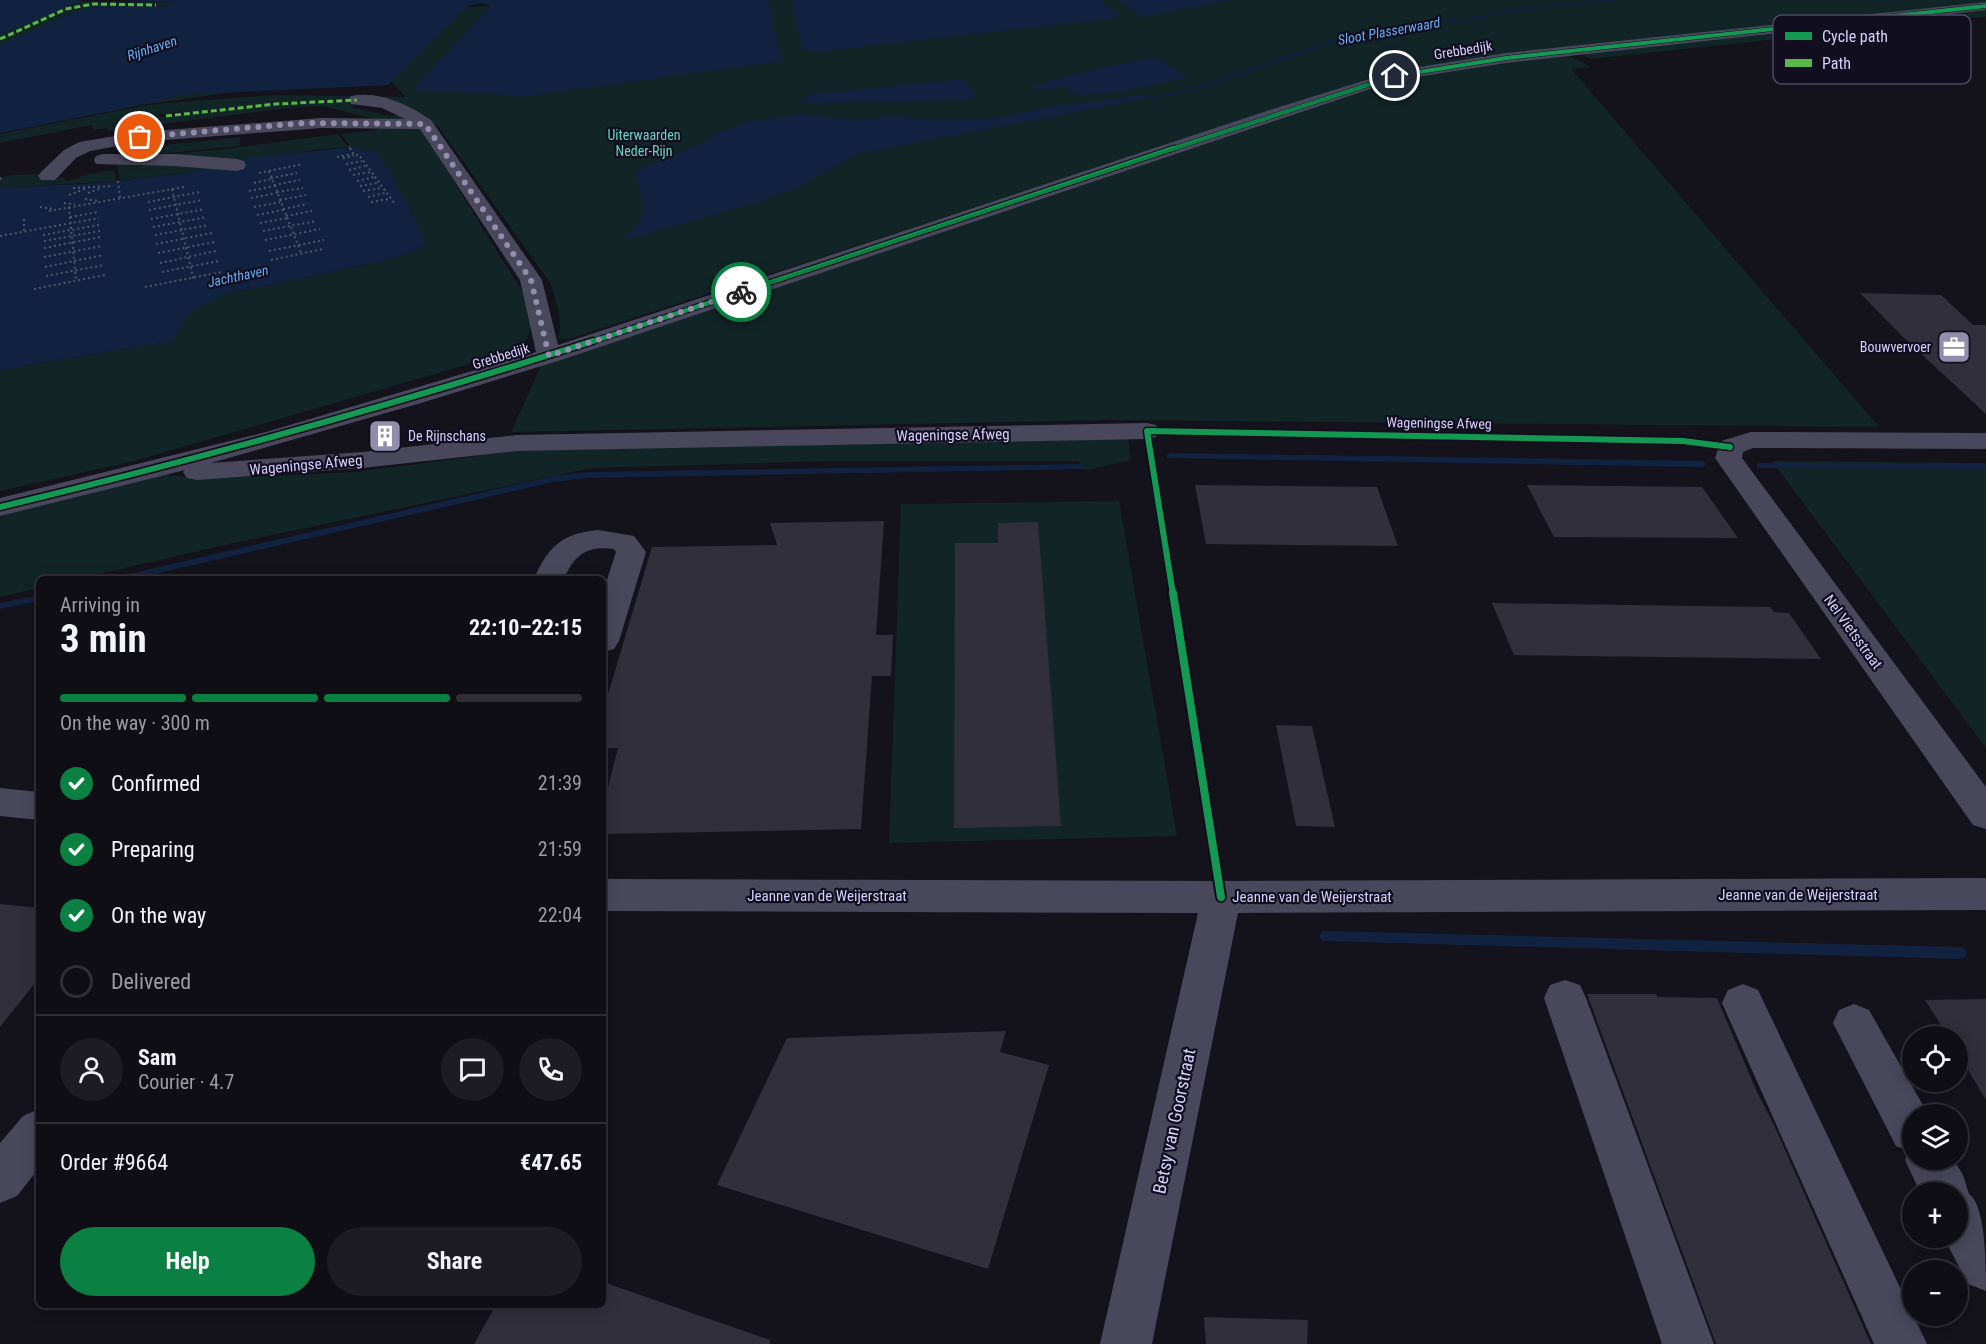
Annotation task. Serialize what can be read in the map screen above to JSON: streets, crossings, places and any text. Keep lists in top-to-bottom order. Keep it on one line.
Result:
{"streets":{"street":["Grebbedijk","Wageningse Afweg","Nel Vietsstraat","Jeanne van de Weijerstraat","Betsy van Goorstraat"]},"crossings":[["Grebbedijk","Wageningse Afweg"],["Jeanne van de Weijerstraat","Betsy van Goorstraat"]],"water":["Sloot Plasserwaard","Rijnhaven","Jachthaven"],"parks":["Uiterwaarden Neder-Rijn"],"places":{"office":["Bouwvervoer"],"building":["De Rijnschans"]},"legend":["Cycle path","Path"],"page":{"heading":["3 min","Arriving in","22:10–22:15"],"panel":["Sam","Courier · 4.7","Order #9664","€47.65"],"bar":"On the way · 300 m","list":[["Confirmed","21:39"],["Preparing","21:59"],["On the way","22:04"],"Delivered"],"map_buttons":["+","−"],"buttons":["Help","Share"]}}
